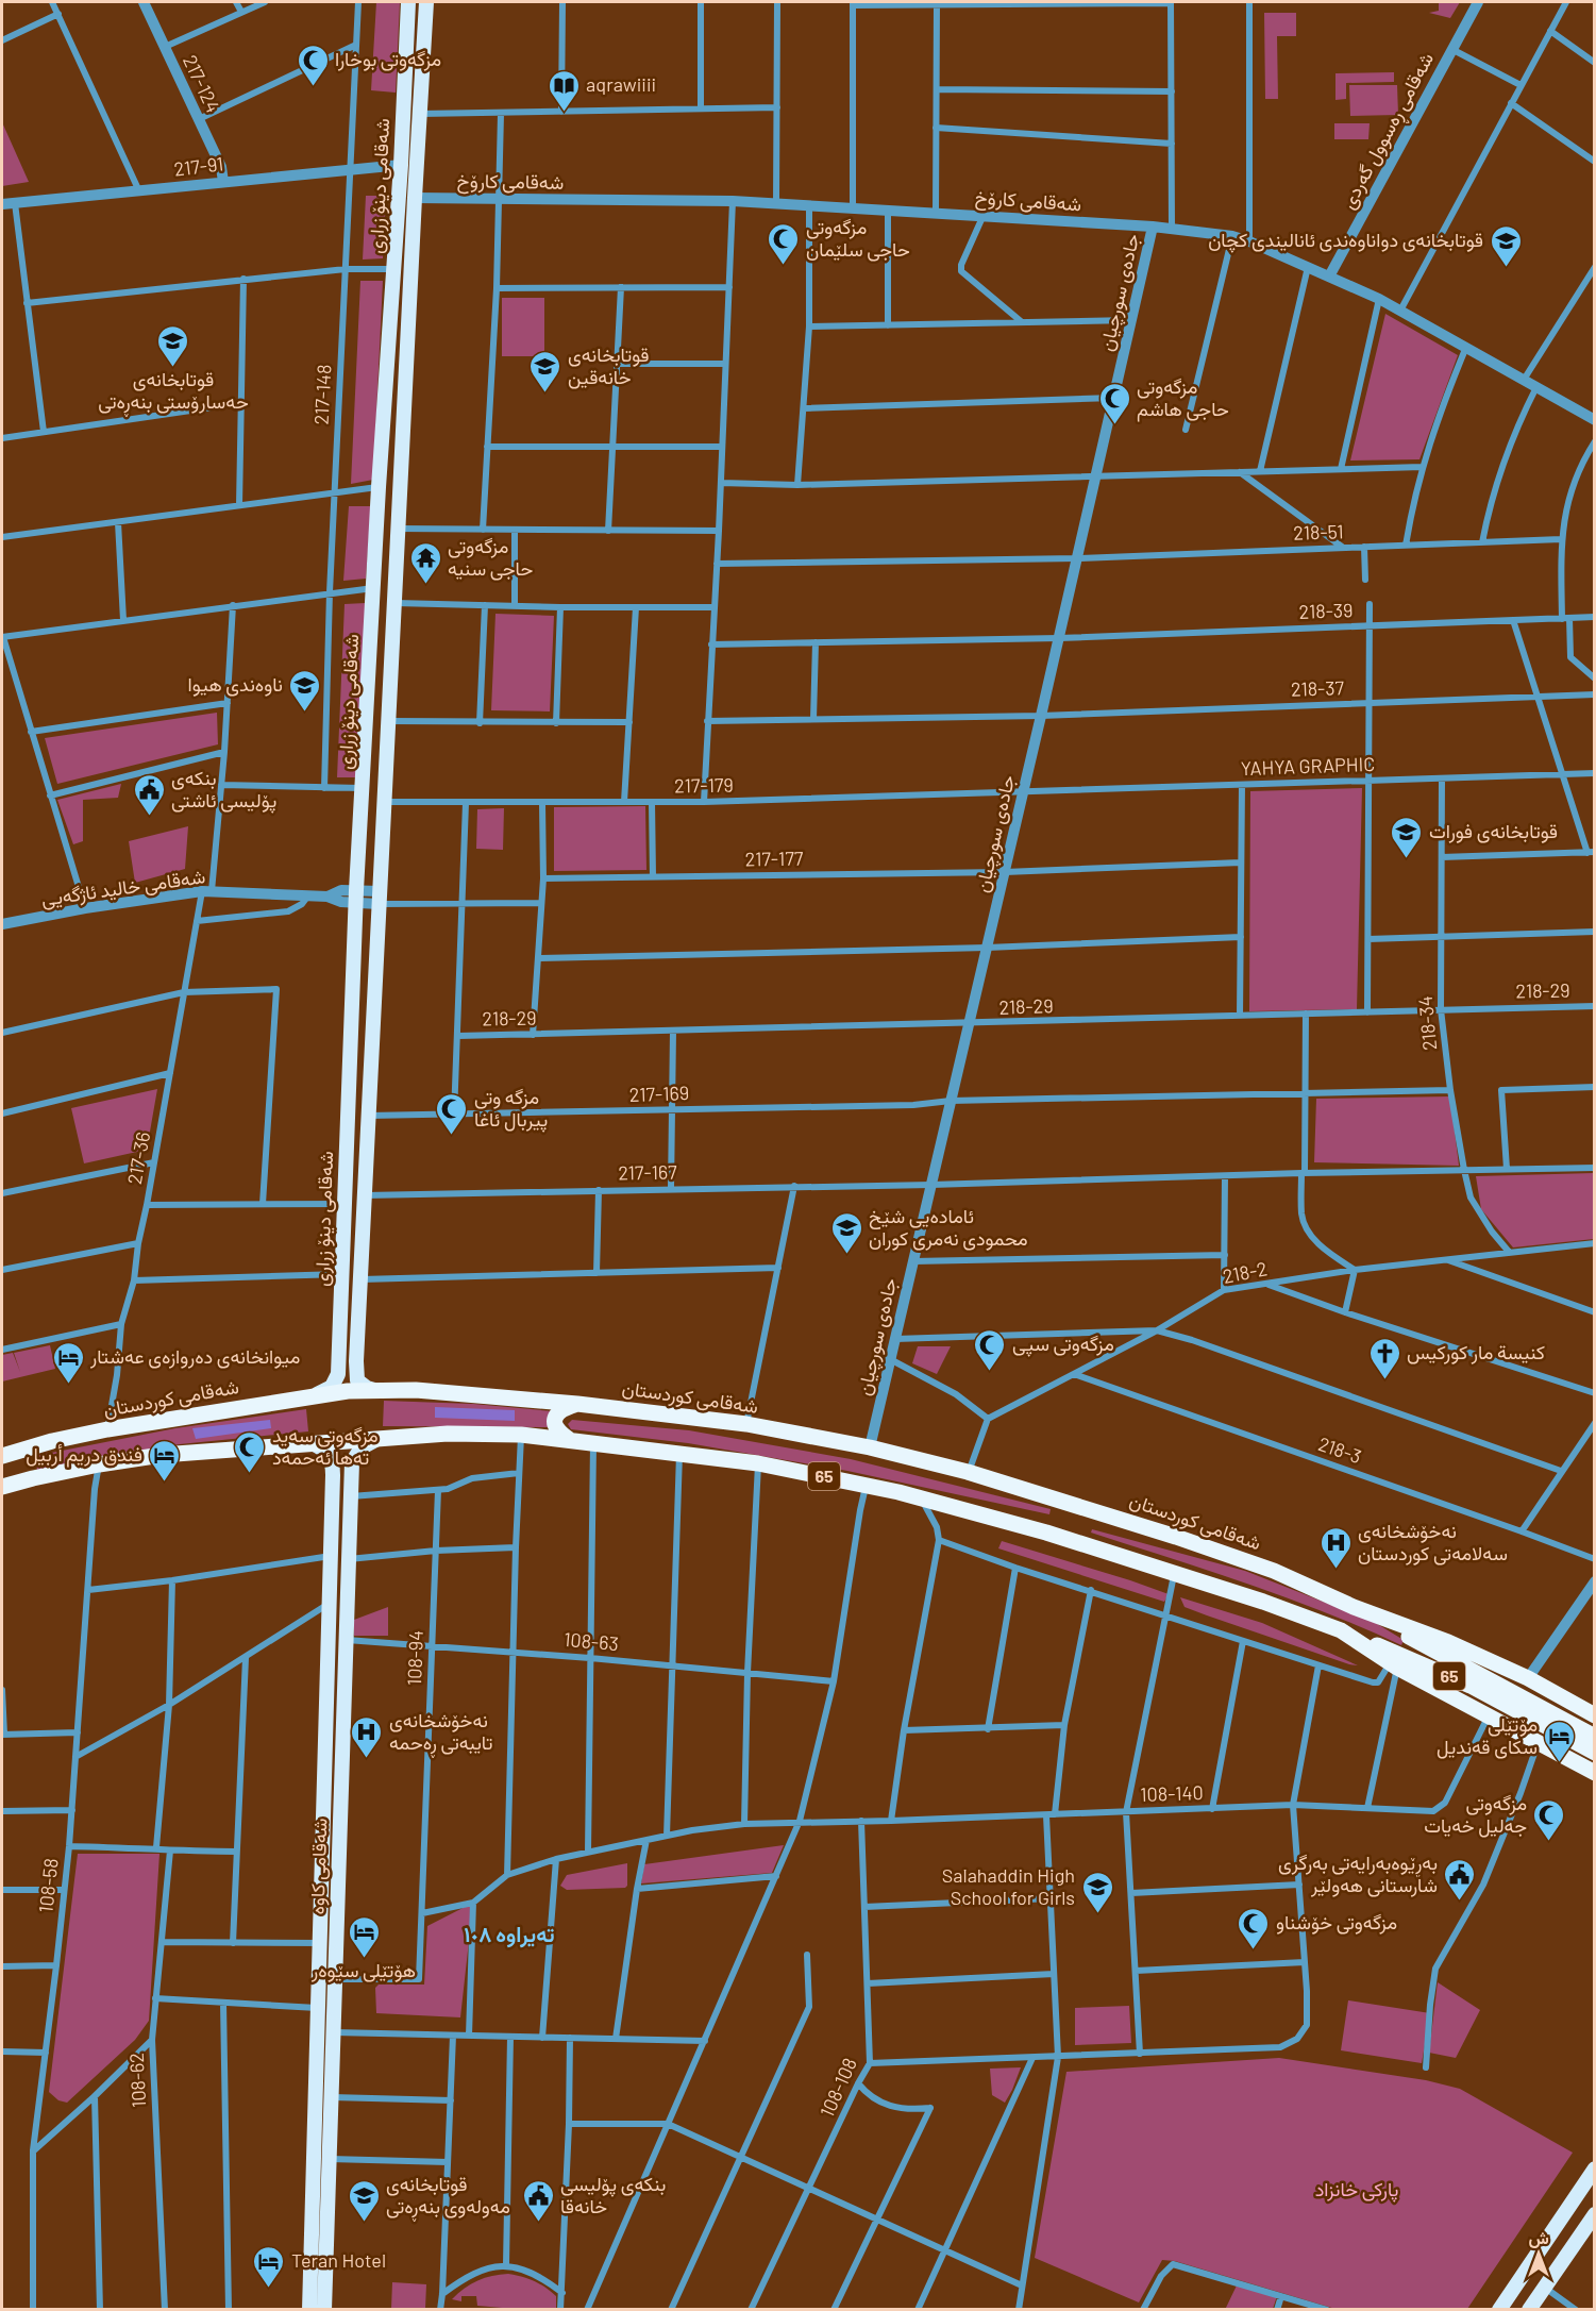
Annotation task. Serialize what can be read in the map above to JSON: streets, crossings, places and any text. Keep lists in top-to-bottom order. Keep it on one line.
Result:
{"streets":{"highway":["شەقامی کوردستان","65"],"main road":["شەقامی دینۆ زراری","شەقامی کاوە"],"street":["217-124","شەقامی ڕەسوول گەردی","217-91","شەقامی کارۆخ","جادەی سورچیان","217-148","218-51","218-39","218-37","YAHYA GRAPHIC","217-179","217-177","شەقامی خالید ئاژگەیی","218-29","218-34","217-169","217-36","217-167","218-2","218-3","108-63","108-94","108-140","108-58","108-62","108-108"]},"crossings":[["217-124","217-91"],["شەقامی ڕەسوول گەردی","شەقامی کارۆخ"],["217-91","شەقامی دینۆ زراری"],["217-91","217-148"],["شەقامی کارۆخ","شەقامی دینۆ زراری"],["شەقامی کارۆخ","جادەی سورچیان"],["شەقامی دینۆ زراری","217-179"],["شەقامی دینۆ زراری","شەقامی خالید ئاژگەیی"],["شەقامی دینۆ زراری","217-169"],["شەقامی دینۆ زراری","217-167"],["شەقامی دینۆ زراری","شەقامی کوردستان"],["جادەی سورچیان","218-51"],["جادەی سورچیان","218-39"],["جادەی سورچیان","218-37"],["جادەی سورچیان","YAHYA GRAPHIC"],["جادەی سورچیان","217-179"],["جادەی سورچیان","217-177"],["جادەی سورچیان","218-29"],["جادەی سورچیان","217-169"],["جادەی سورچیان","217-167"],["جادەی سورچیان","شەقامی کوردستان"],["YAHYA GRAPHIC","217-179"],["YAHYA GRAPHIC","218-34"],["شەقامی خالید ئاژگەیی","217-36"],["218-29","218-34"],["218-34","217-169"],["218-34","217-167"],["218-34","218-2"],["217-36","شەقامی کوردستان"],["218-2","218-3"],["شەقامی کوردستان","108-140"],["شەقامی کوردستان","شەقامی کاوە"],["شەقامی کوردستان","108-58"],["108-63","108-94"],["108-63","شەقامی کاوە"],["108-94","شەقامی کاوە"],["108-140","108-108"]],"districts":["تەیراوە ١٠٨"],"parks":["پارکی خانزاد"],"places":{"mosque":["مزگەوتی بوخارا","مزگەوتی حاجی سلێمان","مزگەوتی حاجی هاشم","مزگه وتى پيربال ئاغا","مزگەوتی سپی","مزگەوتی سەید تەها ئەحمەد","مزگەوتی جەلیل خەیات","مزگەوتی خۆشناو"],"library":["aqrawiiii"],"school or university":["قوتابخانەی دواناوەندی ئانالیندی كچان","قوتابخانەی حەسارۆستی بنەڕەتی","قوتابخانەی خانەقین","ناوەندی هیوا","قوتابخانەی فورات","ئامادەیی شێخ محمودی نەمری کوران","Salahaddin High School for Girls","قوتابخانەی مەولەوی بنەڕەتی"],"temple":["مزگەوتی حاجی سنیە"],"public building":["بنکەی پۆلیسی ئاشتی","بەڕێوەبەرایەتی بەرگری شارستانی هەولێر","بنکەی پۆلیسی خانەقا"],"church":["كنيسة مار كوركيس"],"hotel":["میوانخانەی دەروازەی عەشتار","فندق دريم أربيل","مۆتێلی سکای قەندیل","هۆتێلی سێوەر","Teran Hotel"],"hospital":["نەخۆشخانەی سەلامەتی کوردستان","نەخۆشخانەی تایبەتی ڕەحمە"]},"north":"top"}
